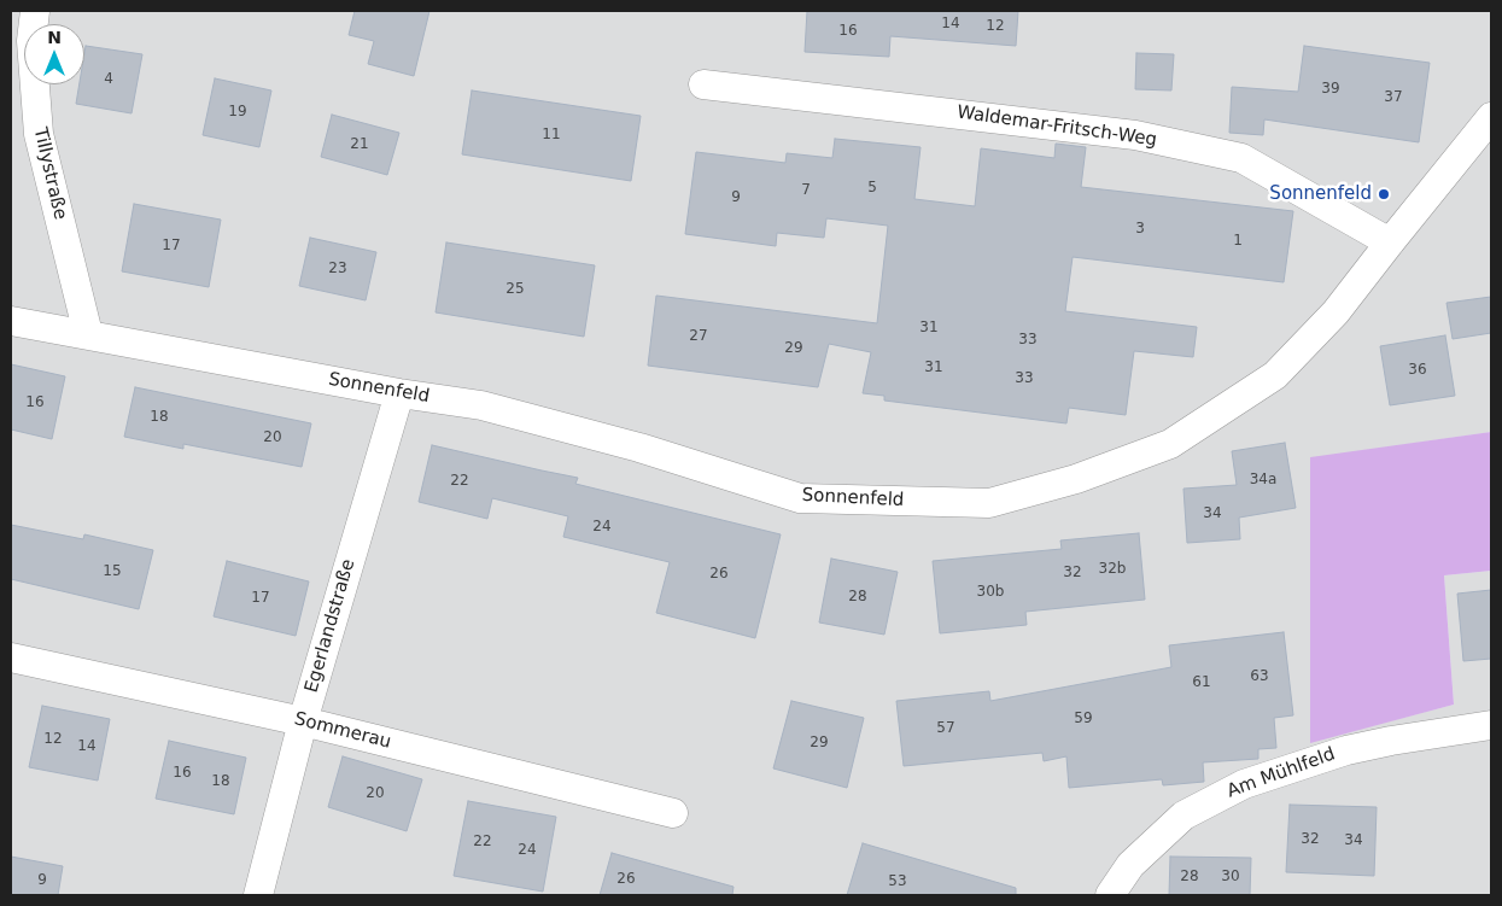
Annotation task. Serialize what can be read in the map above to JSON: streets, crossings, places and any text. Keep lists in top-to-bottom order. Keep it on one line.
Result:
{"streets":{"street":["Waldemar-Fritsch-Weg","Tillystraße","Sonnenfeld","Egerlandstraße","Sommerau","Am Mühlfeld"]},"crossings":[["Waldemar-Fritsch-Weg","Sonnenfeld"],["Tillystraße","Sonnenfeld"],["Sonnenfeld","Egerlandstraße"],["Egerlandstraße","Sommerau"]],"places":["Sonnenfeld"],"house_numbers":["14","12","16","4","39","37","19","11","21","5","7","9","3","1","17","23","25","31","27","33","29","31","36","33","16","18","20","34a","22","34","24","32b","15","32","26","30b","28","17","63","61","59","57","12","29","14","16","18","20","32","34","22","24","28","30","26","9","53"],"north":"top"}
